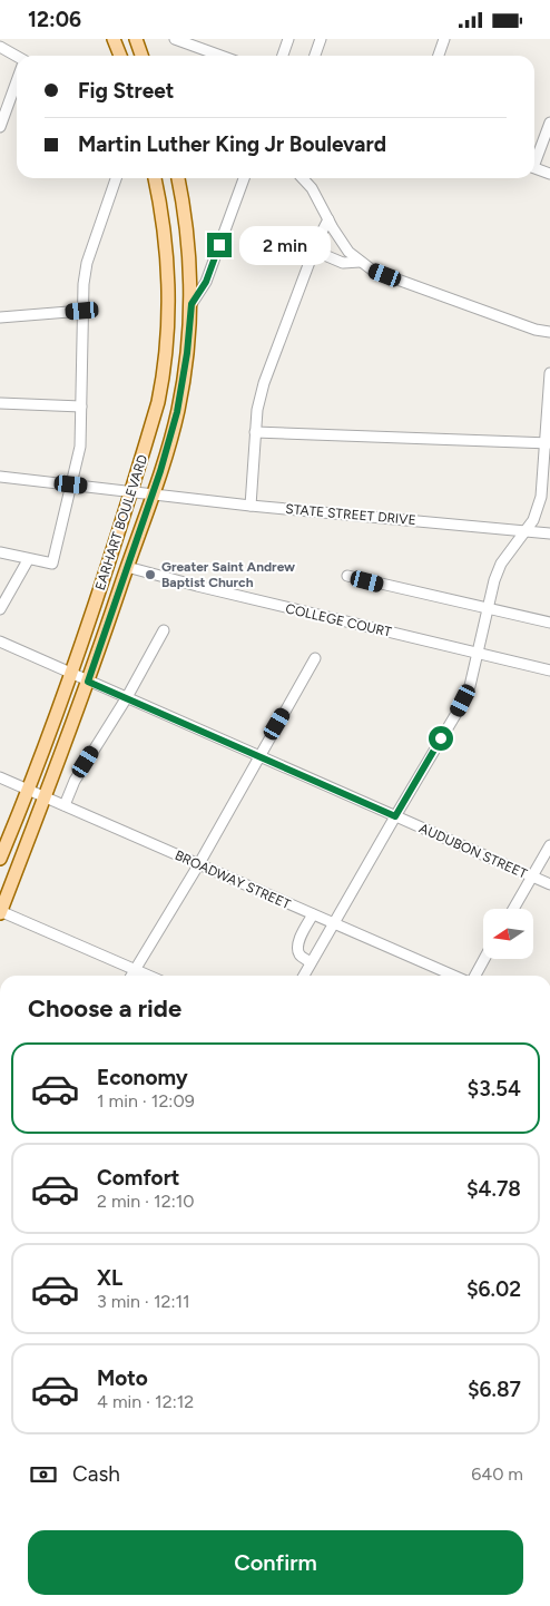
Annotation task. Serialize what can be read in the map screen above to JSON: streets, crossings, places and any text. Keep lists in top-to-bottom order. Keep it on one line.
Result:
{"streets":{"main road":["EARHART BOULEVARD"],"street":["STATE STREET DRIVE","COLLEGE COURT","AUDUBON STREET","BROADWAY STREET"]},"crossings":[["STATE STREET DRIVE","EARHART BOULEVARD"],["EARHART BOULEVARD","COLLEGE COURT"],["EARHART BOULEVARD","AUDUBON STREET"],["EARHART BOULEVARD","BROADWAY STREET"]],"places":["Greater Saint Andrew Baptist Church"],"north":"left","page":{"status":"12:06","banner":["Fig Street","Martin Luther King Jr Boulevard"],"bubble":"2 min","heading":"Choose a ride","list":[{"name":"Economy","note":"1 min · 12:09","value":"$3.54"},{"name":"Comfort","note":"2 min · 12:10","value":"$4.78"},{"name":"XL","note":"3 min · 12:11","value":"$6.02"},{"name":"Moto","note":"4 min · 12:12","value":"$6.87"}],"pay":["Cash","640 m"],"buttons":"Confirm"}}
